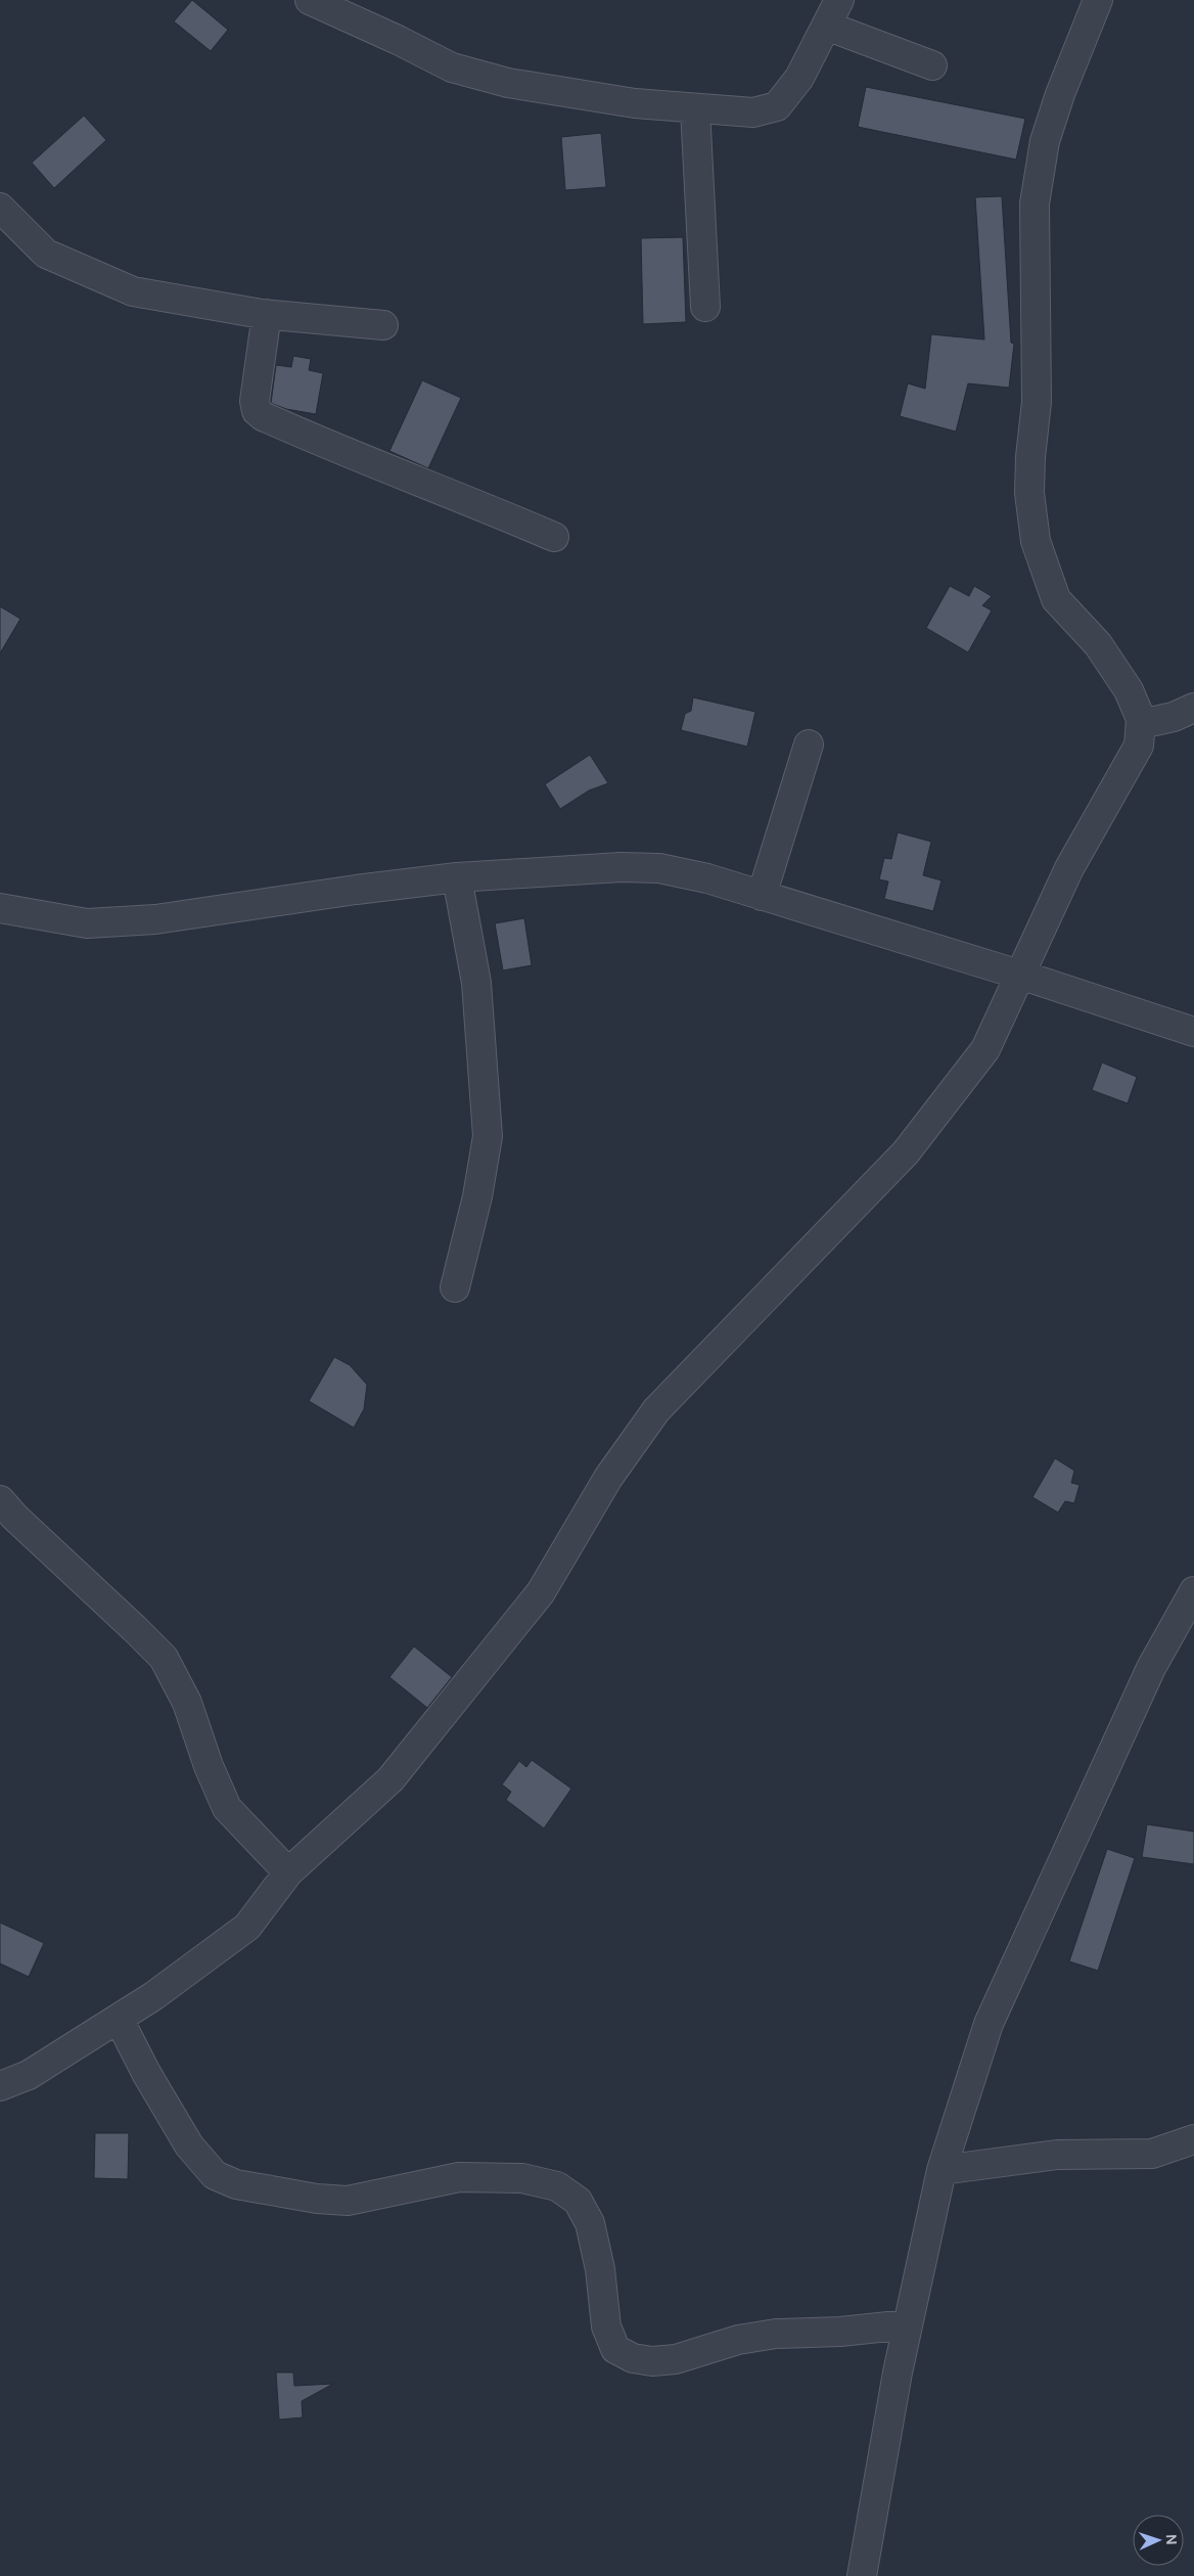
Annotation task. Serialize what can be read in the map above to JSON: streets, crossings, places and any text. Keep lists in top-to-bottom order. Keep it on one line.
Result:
{"north":"right"}
